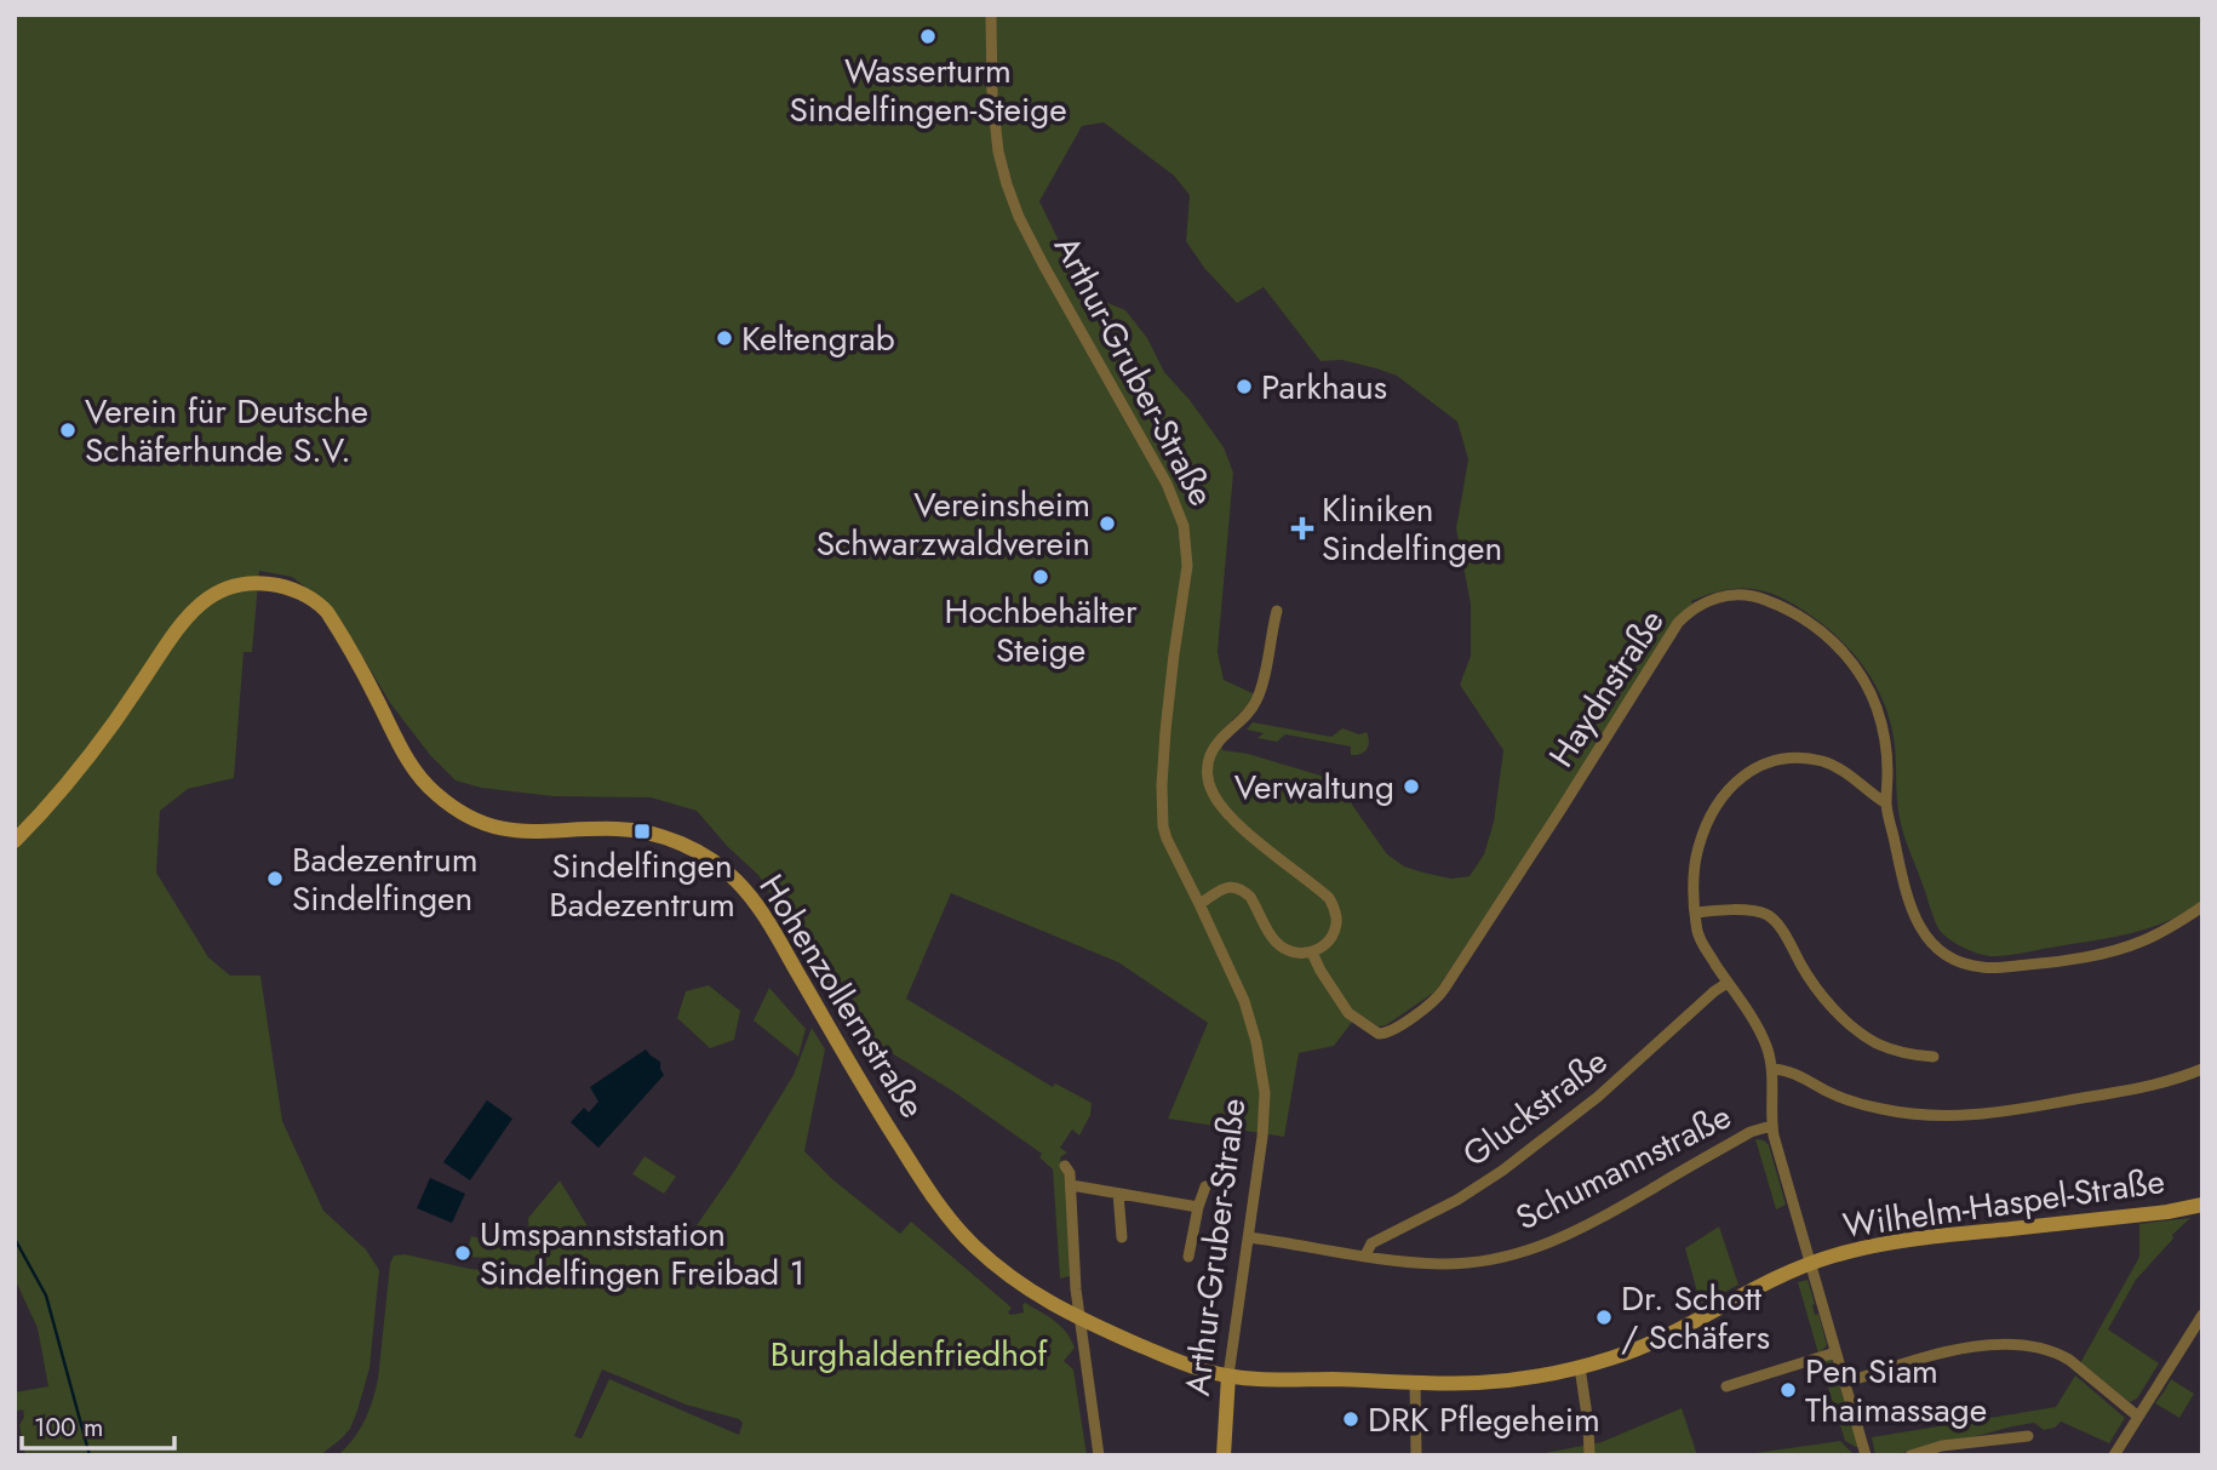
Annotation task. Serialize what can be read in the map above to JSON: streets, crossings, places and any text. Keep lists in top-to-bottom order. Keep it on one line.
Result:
{"streets":{"street":["Arthur-Gruber-Straße","Haydnstraße","Hohenzollernstraße","Gluckstraße","Schumannstraße","Wilhelm-Haspel-Straße"]},"crossings":[["Arthur-Gruber-Straße","Hohenzollernstraße"],["Arthur-Gruber-Straße","Schumannstraße"],["Arthur-Gruber-Straße","Wilhelm-Haspel-Straße"],["Hohenzollernstraße","Wilhelm-Haspel-Straße"],["Gluckstraße","Schumannstraße"]],"parks":["Burghaldenfriedhof"],"places":{"other":["Wasserturm Sindelfingen-Steige","Keltengrab","Parkhaus","Verein für Deutsche Schäferhunde S.V.","Vereinsheim Schwarzwaldverein","Hochbehälter Steige","Verwaltung","Badezentrum Sindelfingen","Umspannststation Sindelfingen Freibad 1","Dr. Schott / Schäfers","Pen Siam Thaimassage","DRK Pflegeheim"],"health":["Kliniken Sindelfingen"],"transit":["Sindelfingen Badezentrum"]},"scale_bar":"100 m"}
